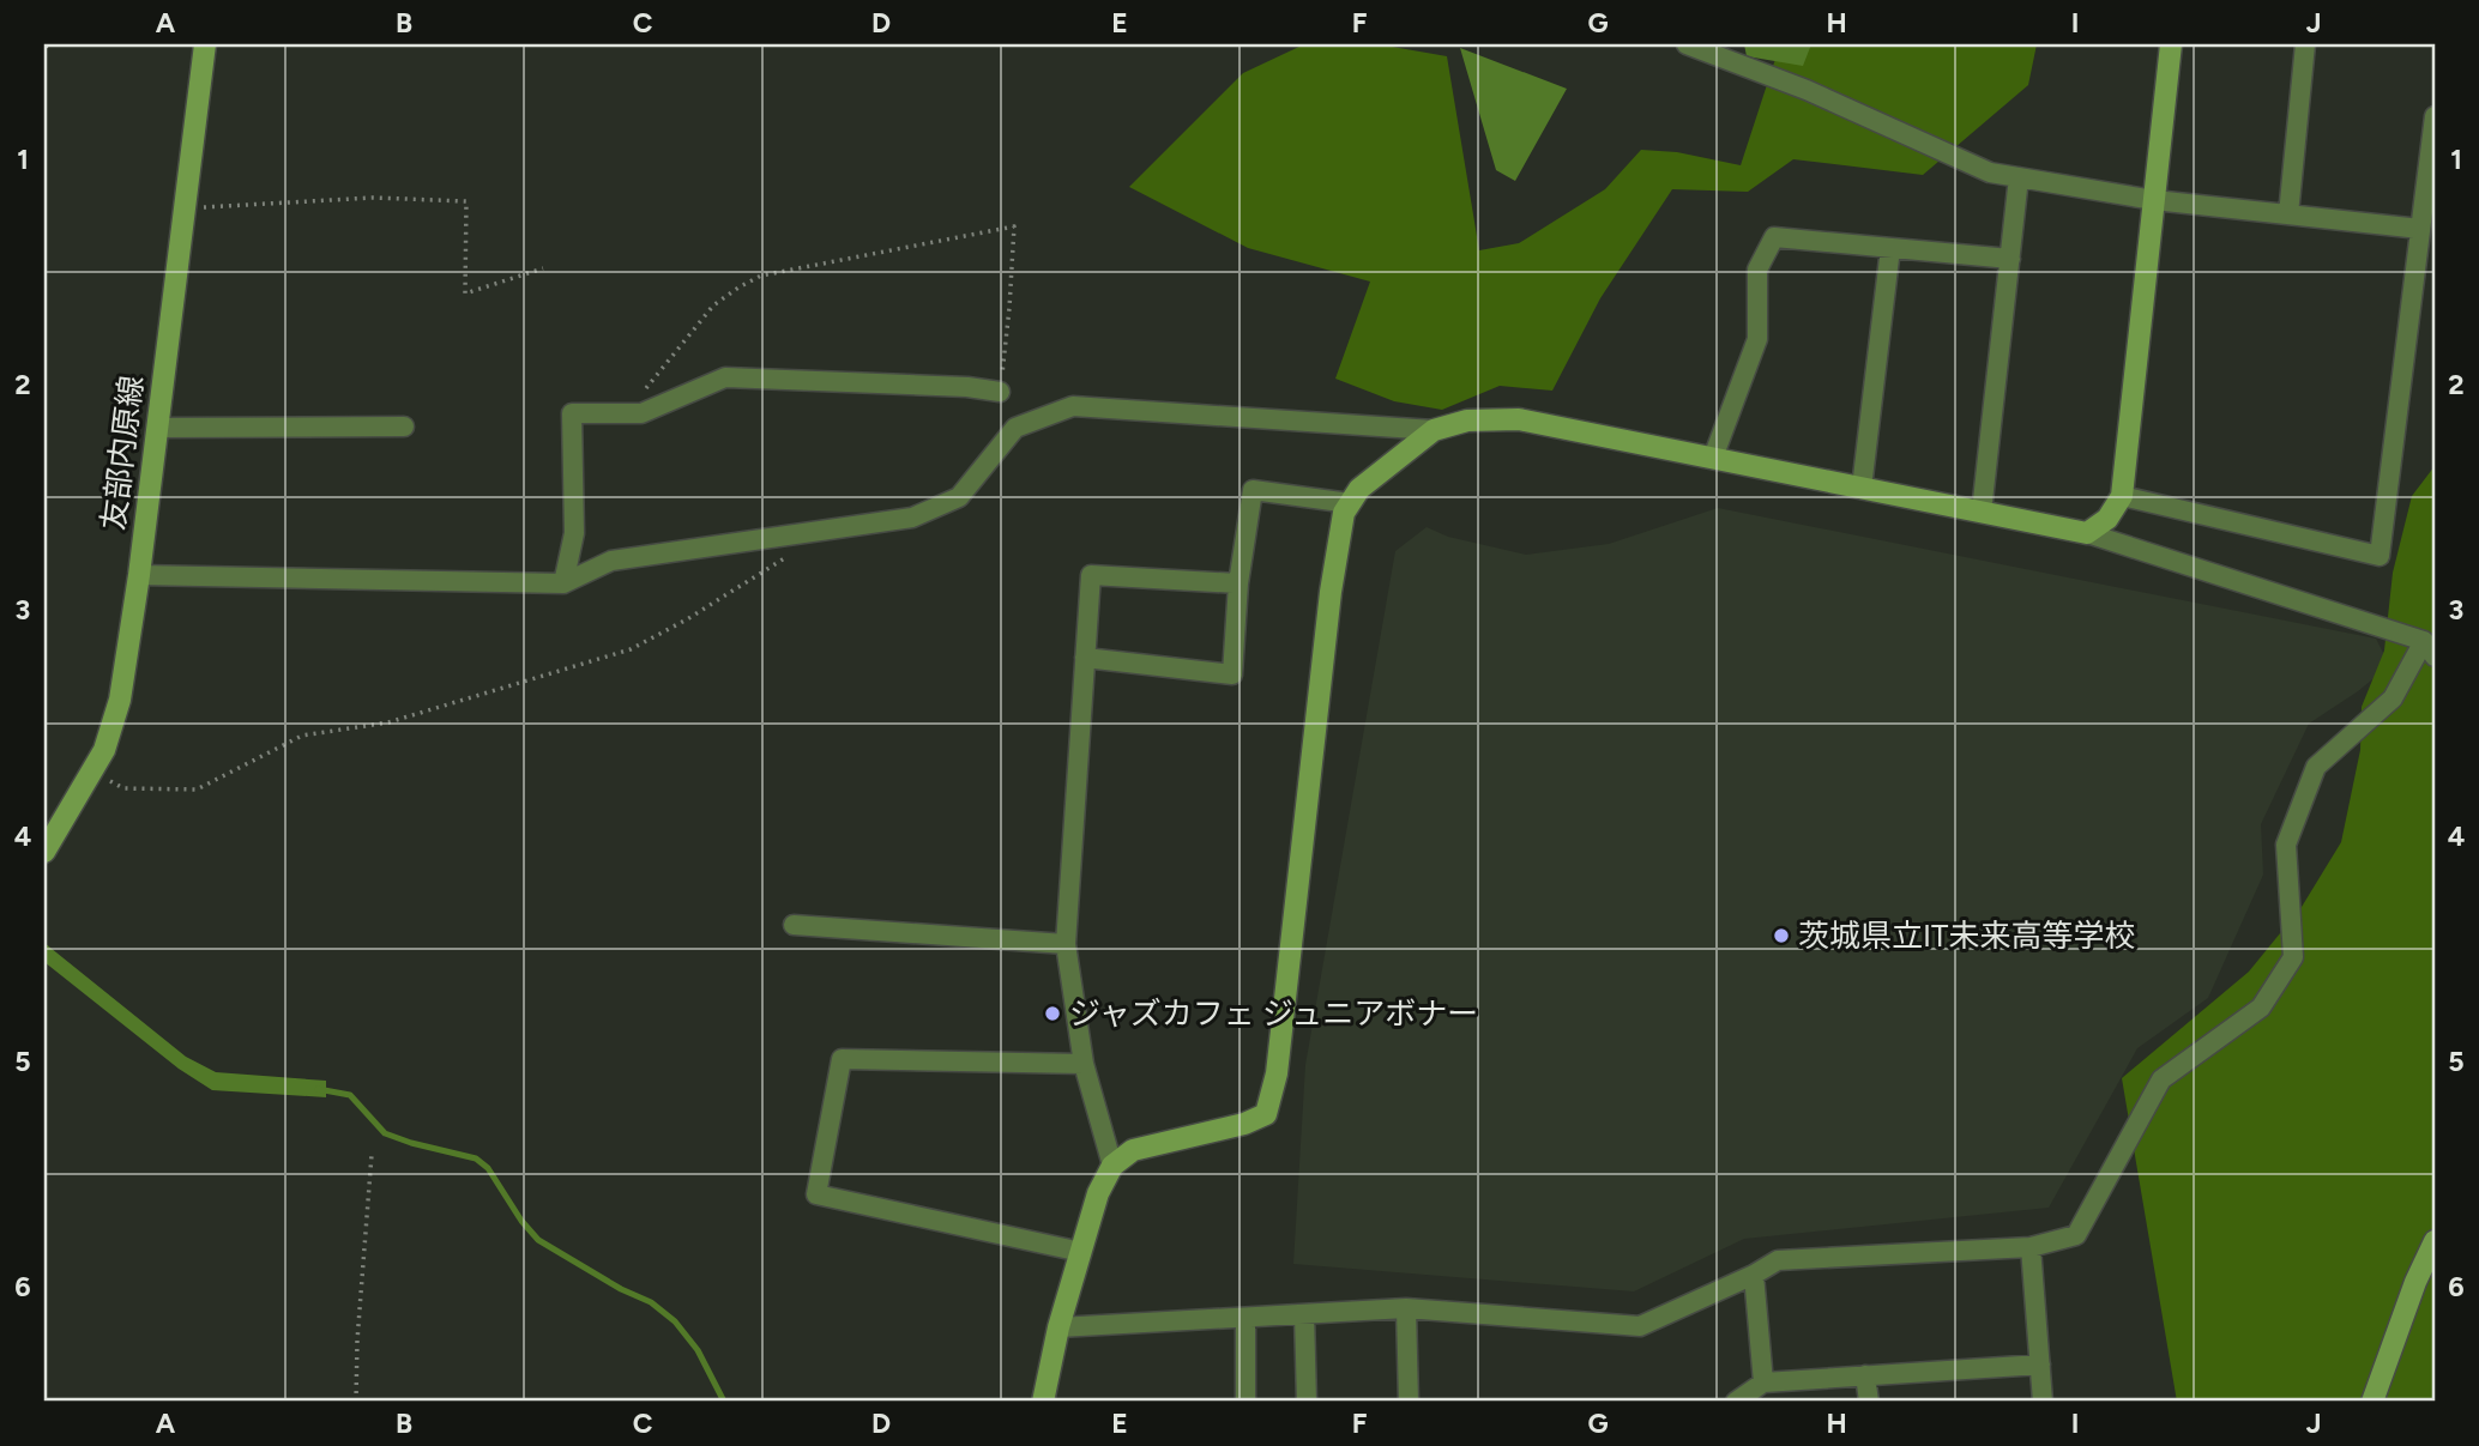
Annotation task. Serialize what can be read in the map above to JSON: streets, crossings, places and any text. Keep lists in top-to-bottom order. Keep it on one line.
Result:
{"streets":{"street":["友部内原線"]},"places":["茨城県立IT未来高等学校","ジャズカフェ ジュニアボナー"],"grid":{"columns":["A","B","C","D","E","F","G","H","I","J"],"rows":["1","2","3","4","5","6"]}}
